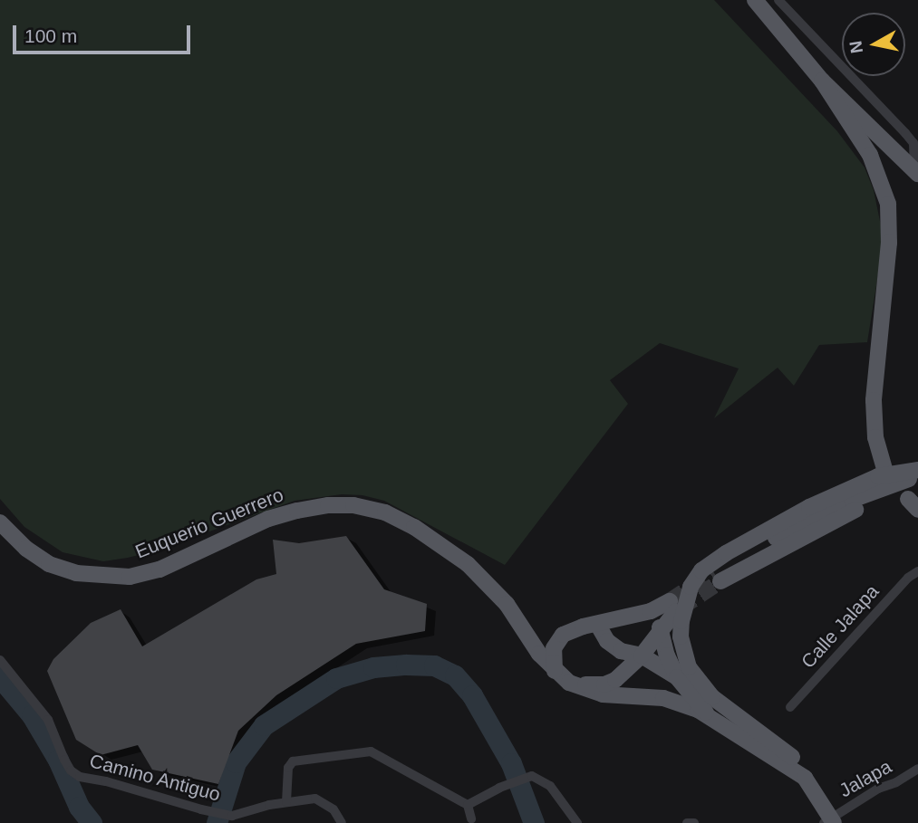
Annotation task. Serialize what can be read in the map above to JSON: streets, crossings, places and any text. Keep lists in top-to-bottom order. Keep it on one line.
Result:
{"streets":{"main road":["Euquerio Guerrero"],"street":["Calle Jalapa","Camino Antiguo","Jalapa"]},"scale_bar":"100 m","north":"left"}
